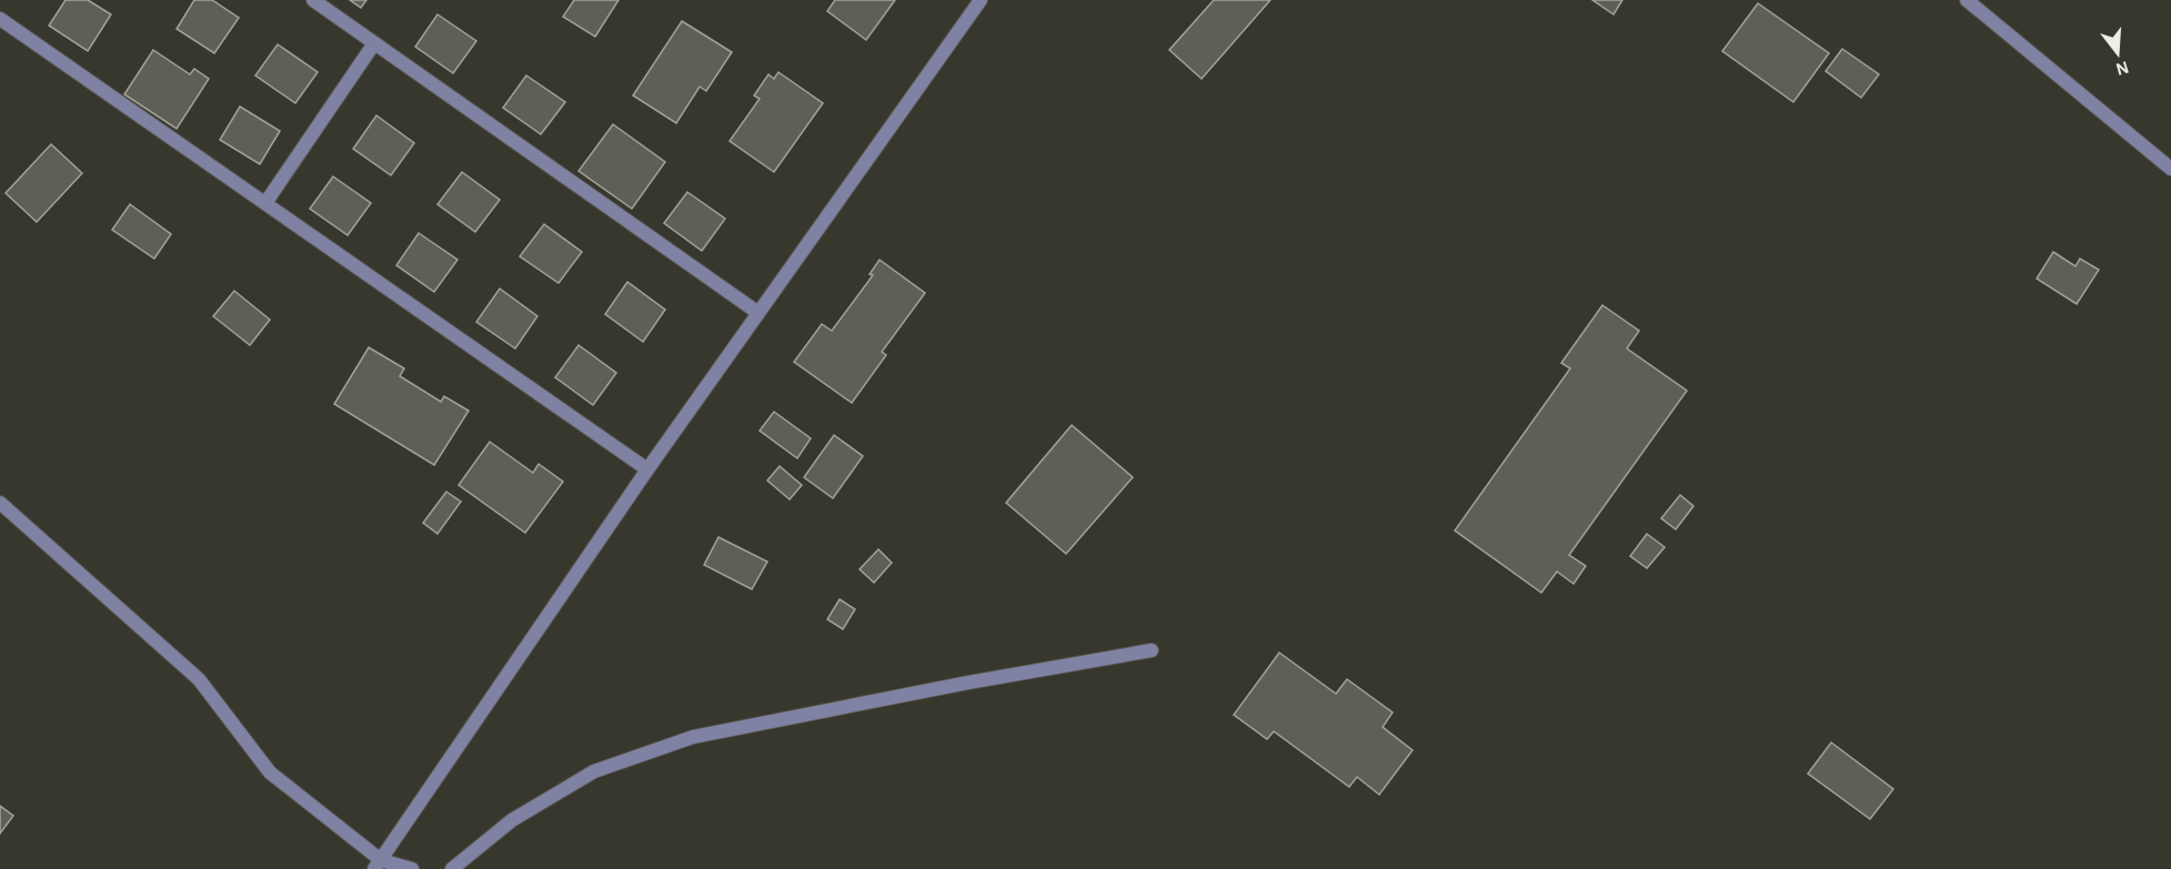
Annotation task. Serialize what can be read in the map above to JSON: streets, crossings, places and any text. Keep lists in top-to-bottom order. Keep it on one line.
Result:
{"north":"bottom"}
